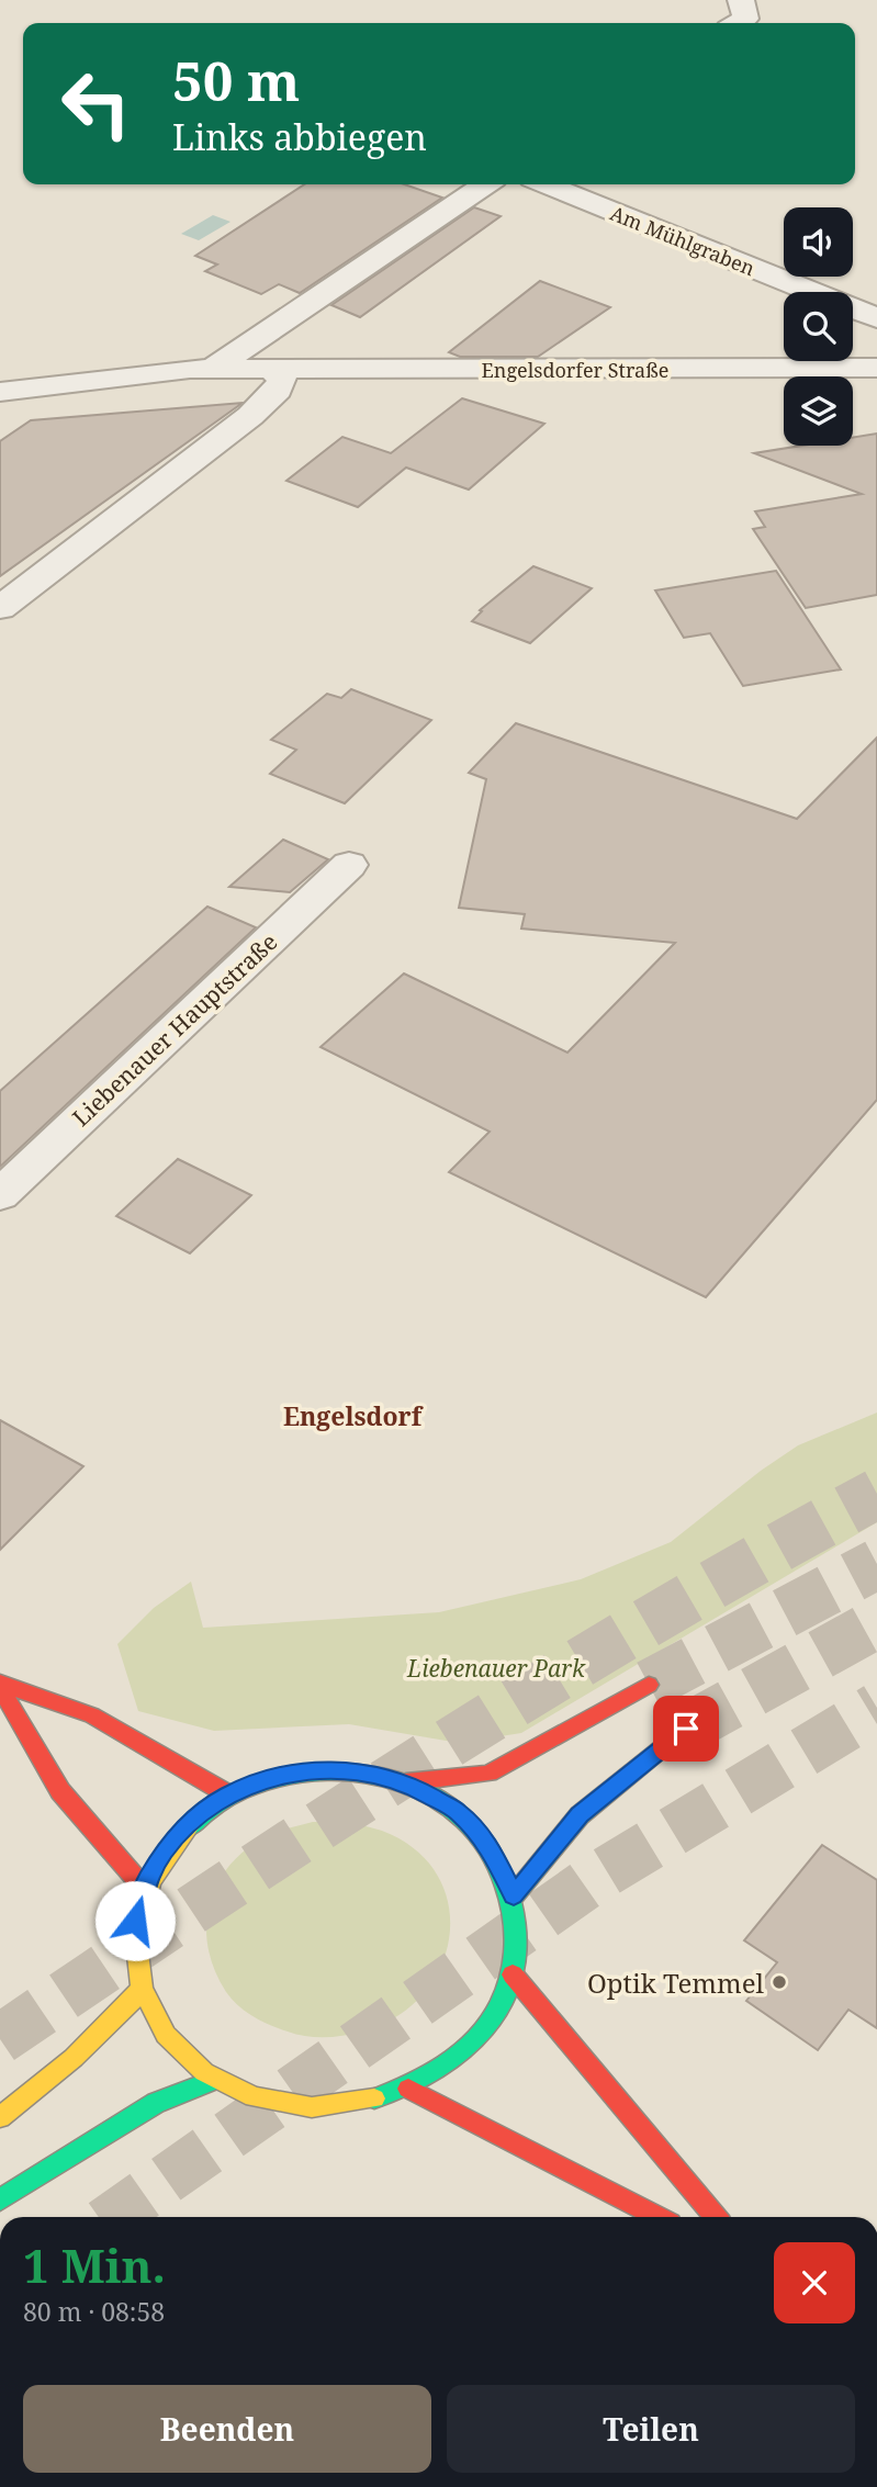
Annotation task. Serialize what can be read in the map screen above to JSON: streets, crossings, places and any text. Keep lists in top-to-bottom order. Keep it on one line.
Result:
{"streets":{"street":["Am Mühlgraben","Engelsdorfer Straße","Liebenauer Hauptstraße"]},"districts":["Engelsdorf"],"parks":["Liebenauer Park"],"places":["Optik Temmel"],"page":{"turn":["50 m","Links abbiegen"],"heading":["1 Min.","80 m · 08:58"],"buttons":["Beenden","Teilen"]}}
